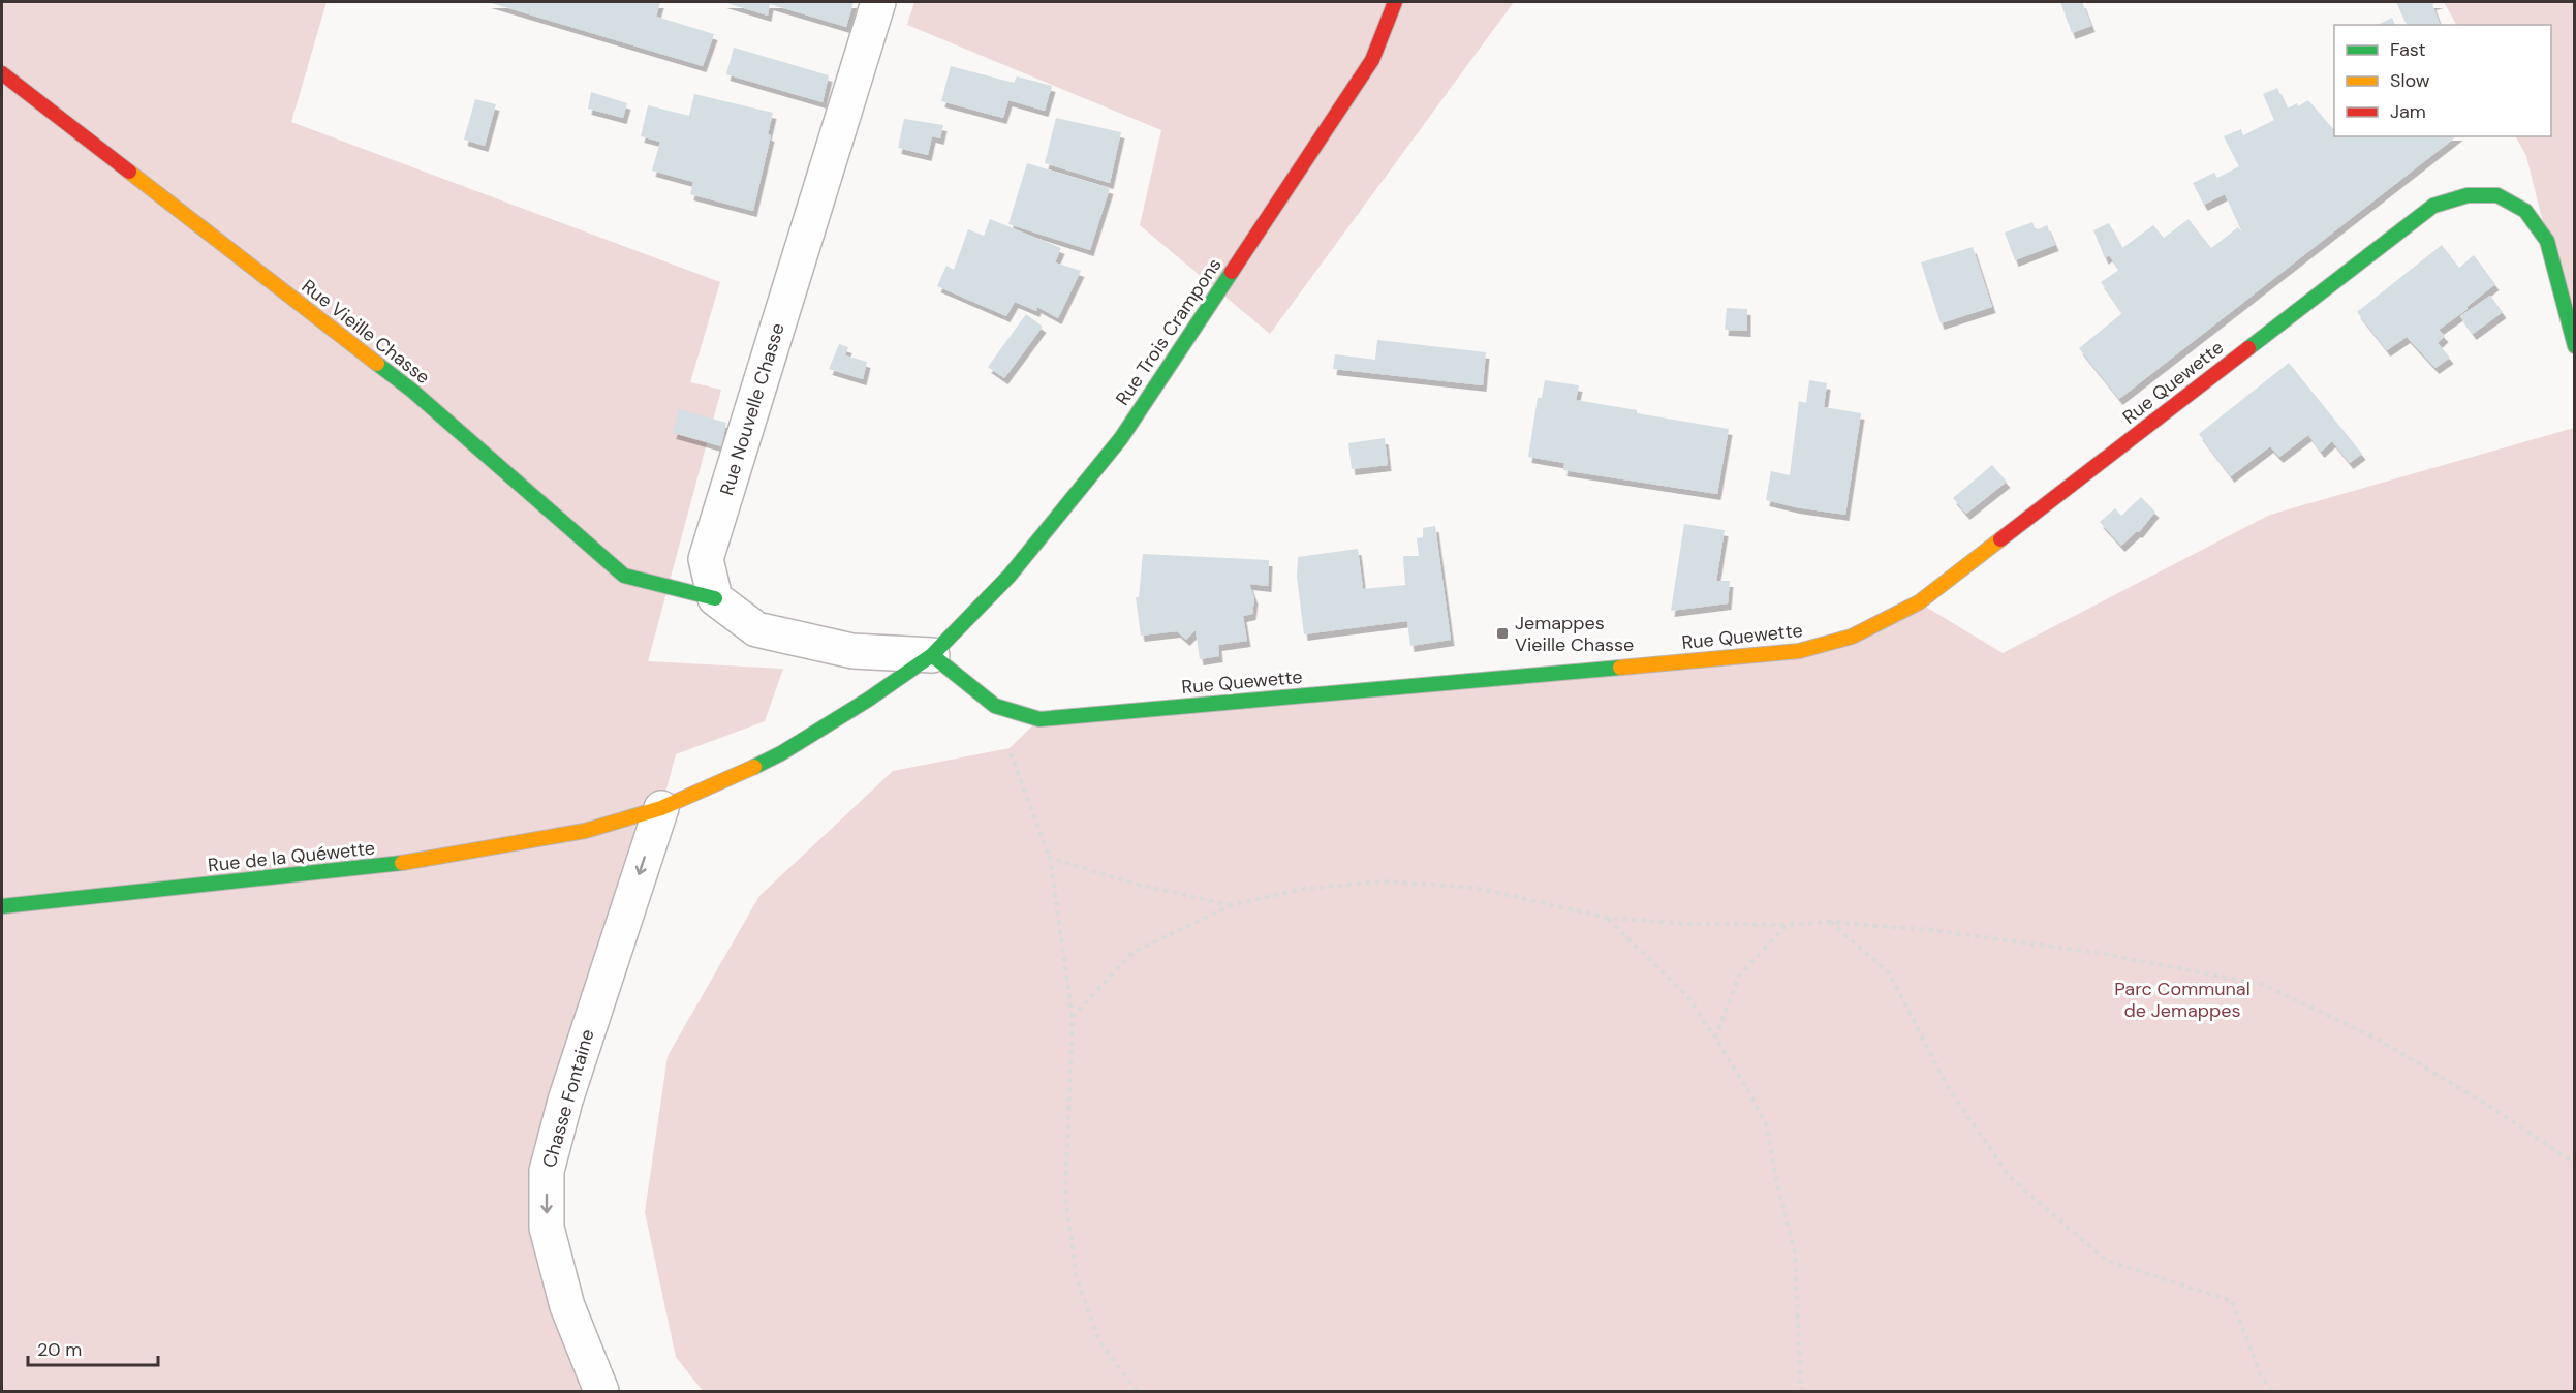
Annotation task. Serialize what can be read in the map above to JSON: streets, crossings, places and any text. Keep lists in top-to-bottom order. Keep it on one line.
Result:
{"streets":{"street":["Rue Vieille Chasse","Rue Trois Crampons","Rue Quewette","Rue Nouvelle Chasse","Rue de la Quéwette","Chasse Fontaine"]},"crossings":[["Rue Vieille Chasse","Rue Nouvelle Chasse"],["Rue Trois Crampons","Rue Quewette"],["Rue Trois Crampons","Rue de la Quéwette"],["Rue Trois Crampons","Chasse Fontaine"],["Rue de la Quéwette","Chasse Fontaine"]],"one_way":["Chasse Fontaine"],"parks":["Parc Communal de Jemappes"],"places":{"transit":["Jemappes Vieille Chasse"]},"legend":["Fast","Slow","Jam"],"scale_bar":"20 m"}
